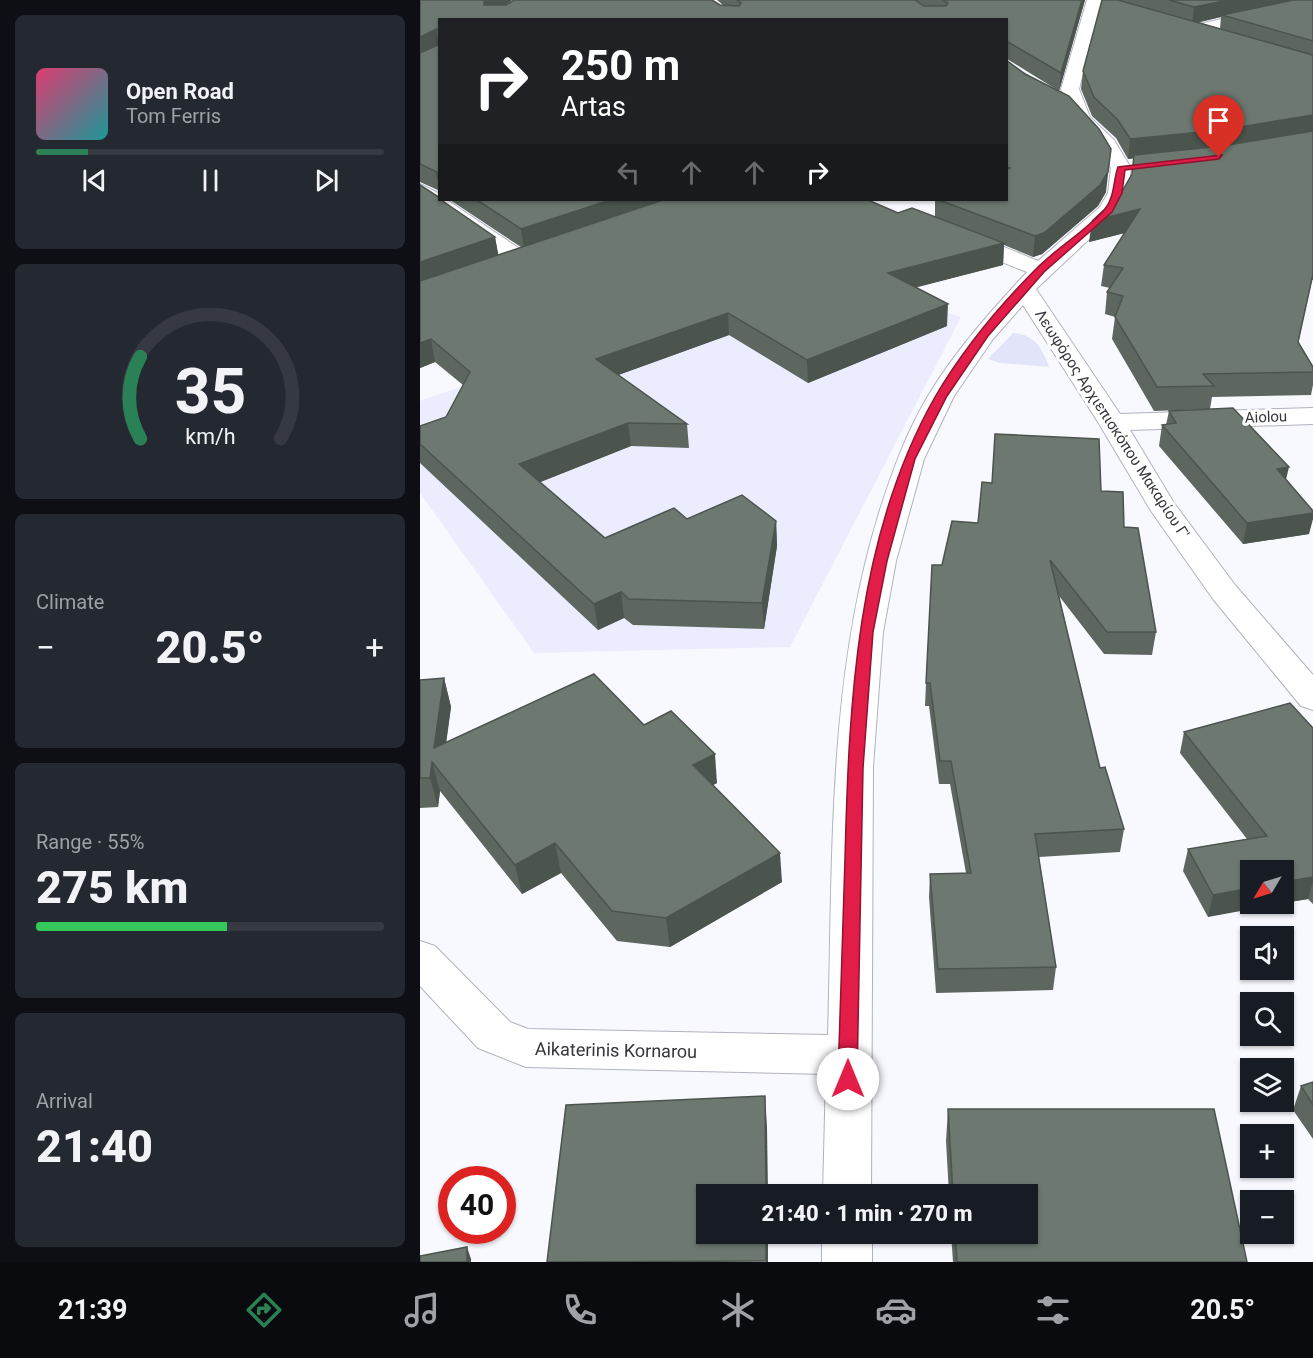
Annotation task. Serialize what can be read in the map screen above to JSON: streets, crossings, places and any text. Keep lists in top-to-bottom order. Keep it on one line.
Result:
{"streets":{"street":["Aiolou","Λεωφόρος Αρχιεπισκόπου Μακαρίου Γ'","Aikaterinis Kornarou"]},"crossings":[["Aiolou","Λεωφόρος Αρχιεπισκόπου Μακαρίου Γ'"]],"north":"bottom left","page":{"turn":["250 m","Artas"],"song":["Open Road","Tom Ferris"],"tile":["Climate",["Range · 55%","275 km"],["Arrival","21:40"]],"heat":["−","20.5°","+"],"map_buttons":["+","−"],"limit":"40","trip":"21:40 · 1 min · 270 m","tabs":["21:39","20.5°"],"gauge":["35","km/h"]}}
